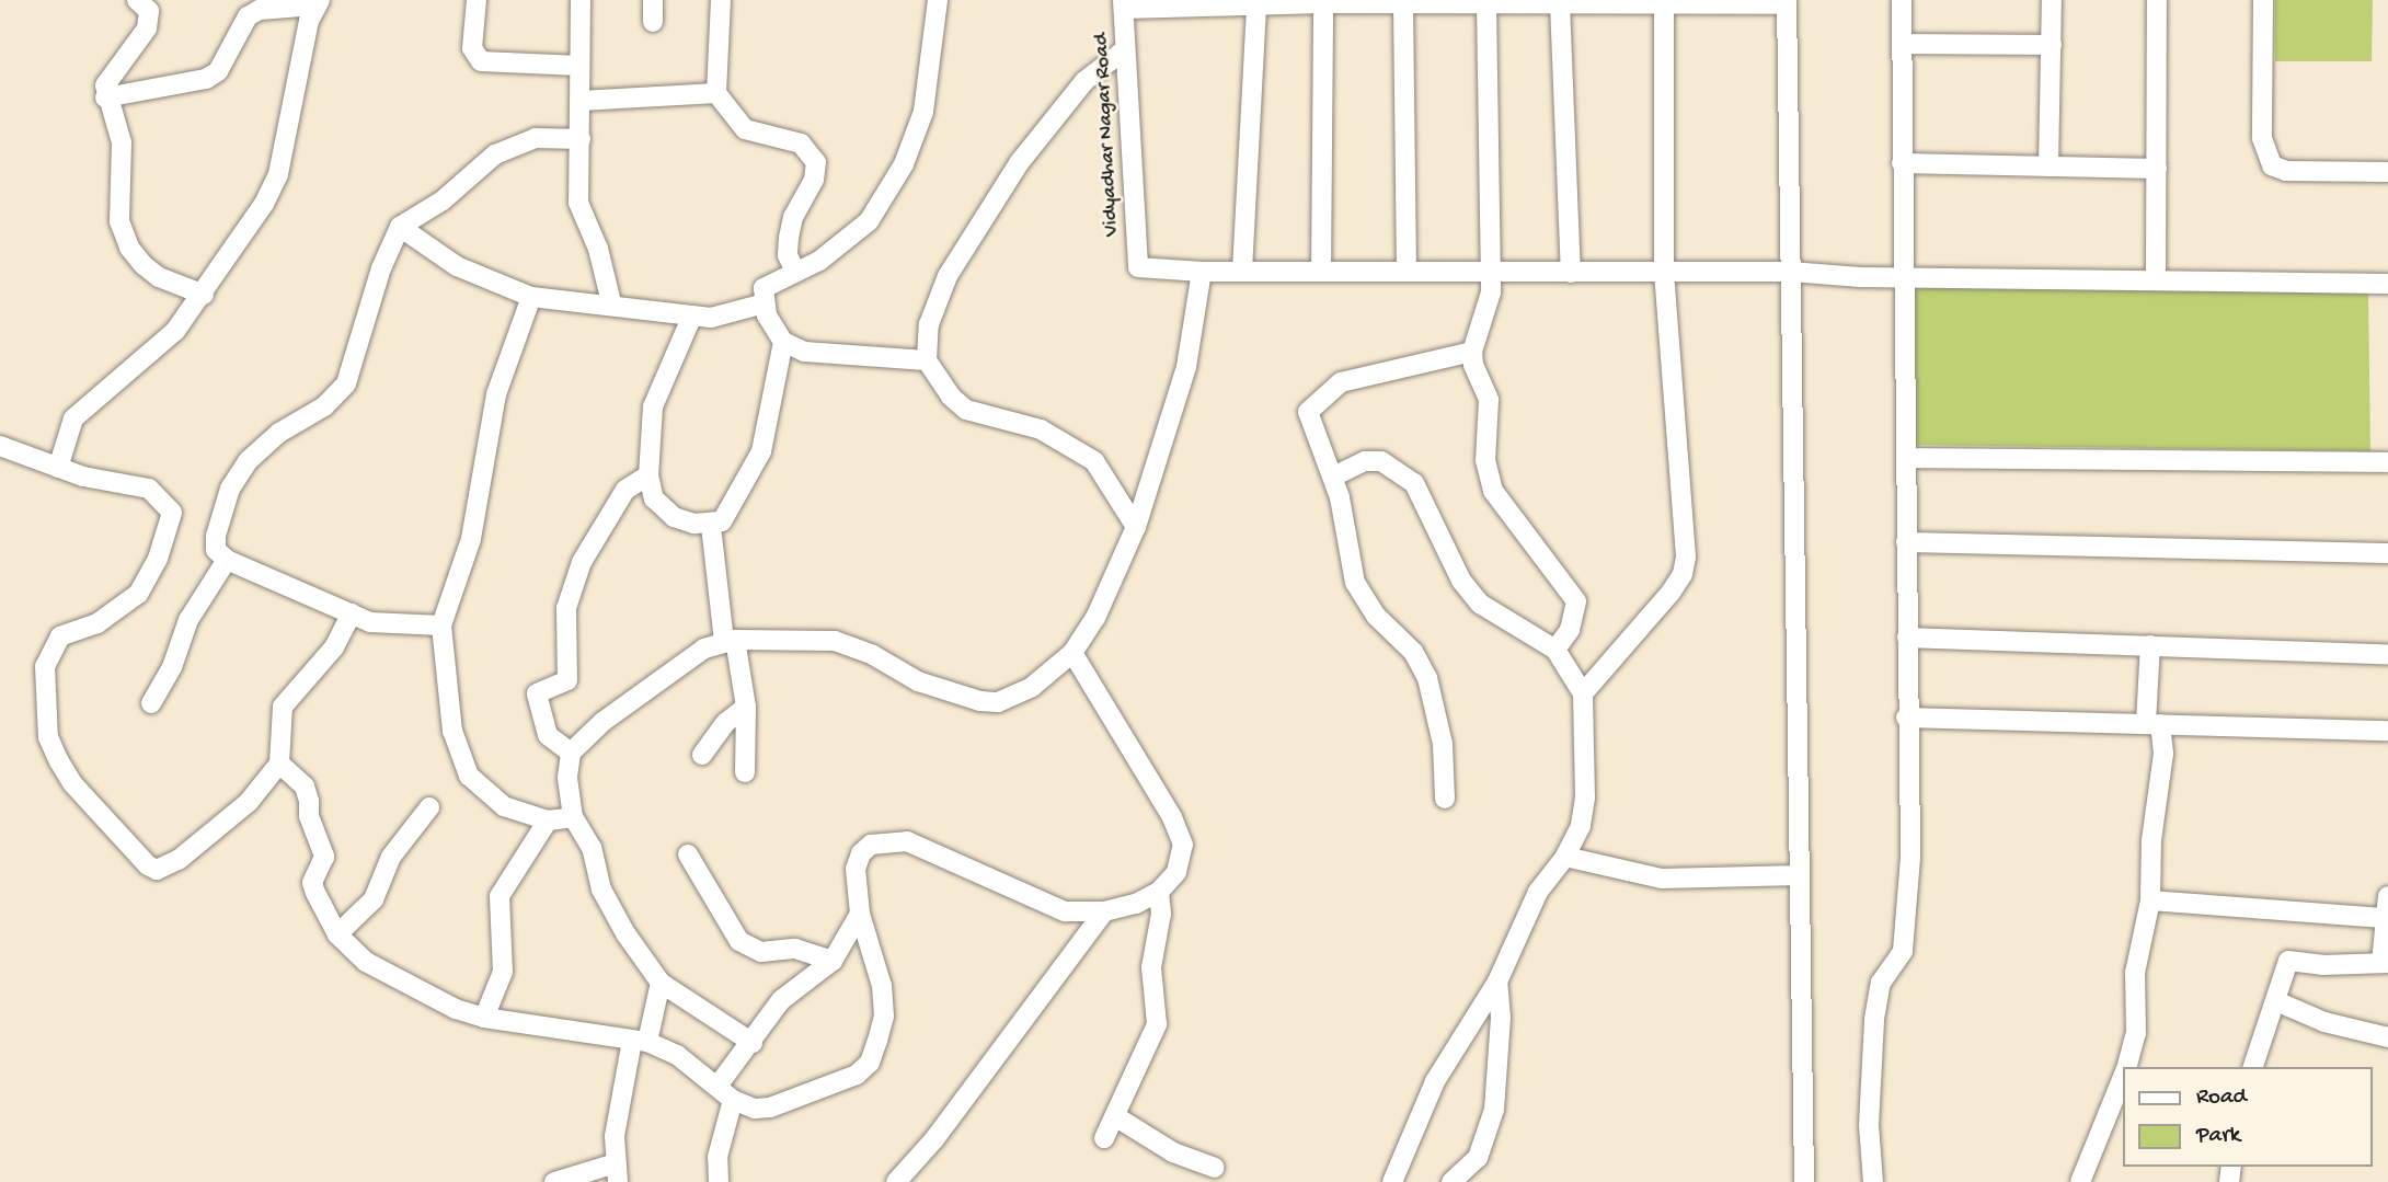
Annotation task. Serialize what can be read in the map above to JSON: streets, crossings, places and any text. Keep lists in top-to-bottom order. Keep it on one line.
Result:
{"streets":{"street":["Vidyadhar Nagar Road"]},"legend":["Road","Park"]}
